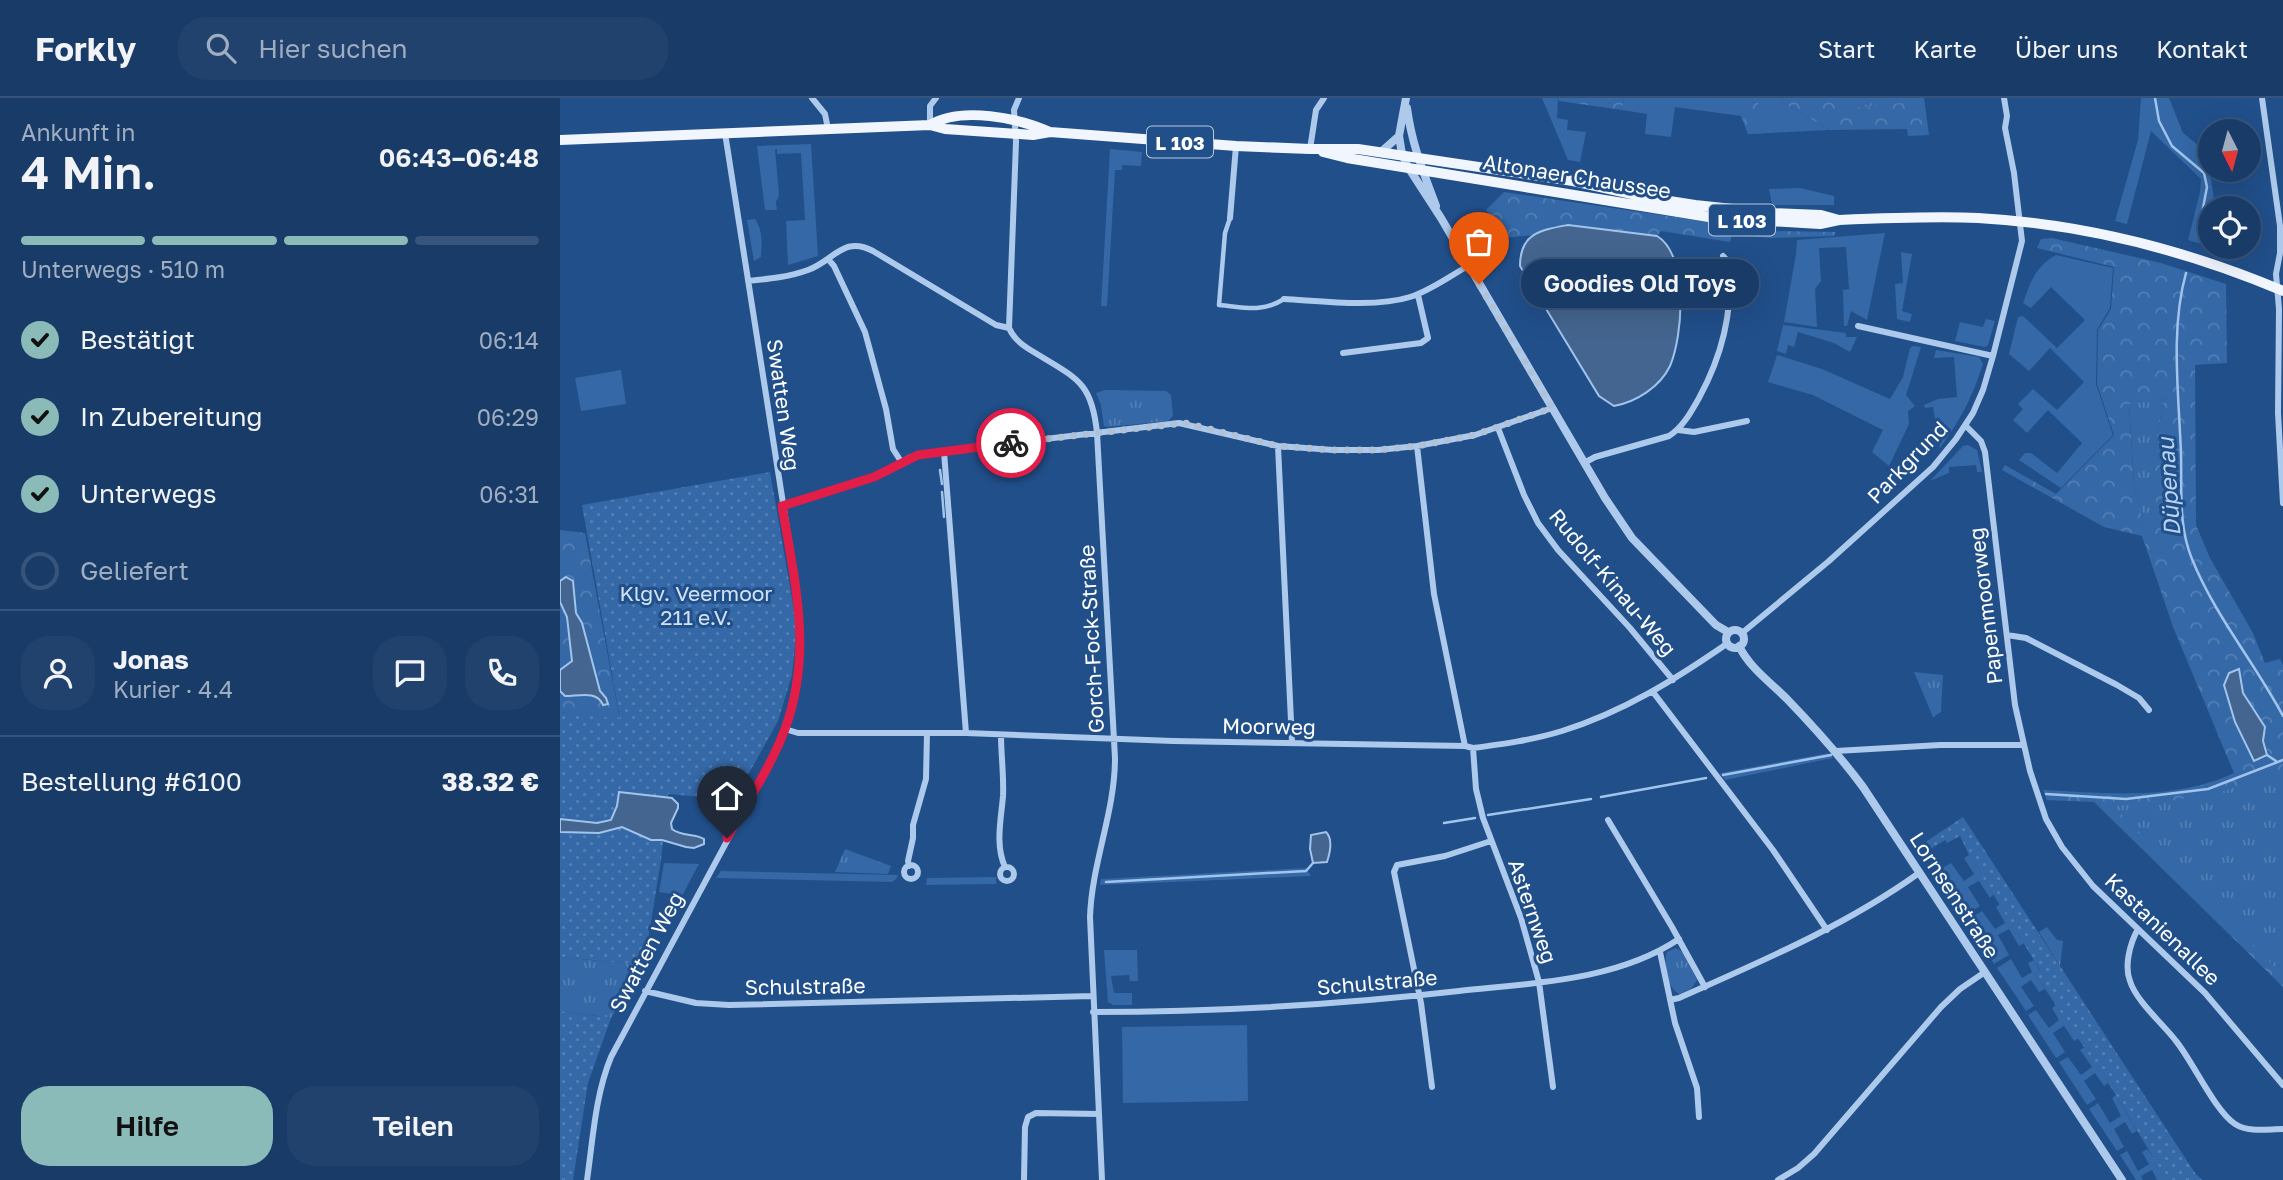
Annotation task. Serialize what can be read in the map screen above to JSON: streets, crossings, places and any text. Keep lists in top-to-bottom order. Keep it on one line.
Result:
{"streets":{"main road":["L 103","Altonaer Chaussee"],"street":["Swatten Weg","Parkgrund","Rudolf-Kinau-Weg","Papenmoorweg","Gorch-Fock-Straße","Moorweg","Lornsenstraße","Asternweg","Kastanienallee","Schulstraße"]},"crossings":[["Altonaer Chaussee","Parkgrund"],["Swatten Weg","Moorweg"],["Swatten Weg","Schulstraße"],["Parkgrund","Papenmoorweg"],["Parkgrund","Moorweg"],["Parkgrund","Lornsenstraße"],["Rudolf-Kinau-Weg","Moorweg"],["Papenmoorweg","Kastanienallee"],["Gorch-Fock-Straße","Moorweg"],["Gorch-Fock-Straße","Schulstraße"],["Moorweg","Lornsenstraße"],["Moorweg","Asternweg"],["Asternweg","Schulstraße"]],"water":["Düpenau"],"parks":["Klgv. Veermoor 211 e.V."],"places":["Goodies Old Toys"],"north":"bottom","page":{"header":"Forkly","search":"Hier suchen","nav":["Start","Karte","Über uns","Kontakt"],"heading":["4 Min.","Ankunft in","06:43–06:48"],"panel":["Jonas","Kurier · 4.4","Bestellung #6100","38.32 €"],"bar":"Unterwegs · 510 m","bubble":"Goodies Old Toys","list":[["Bestätigt","06:14"],["In Zubereitung","06:29"],["Unterwegs","06:31"],"Geliefert"],"buttons":["Hilfe","Teilen"]}}
